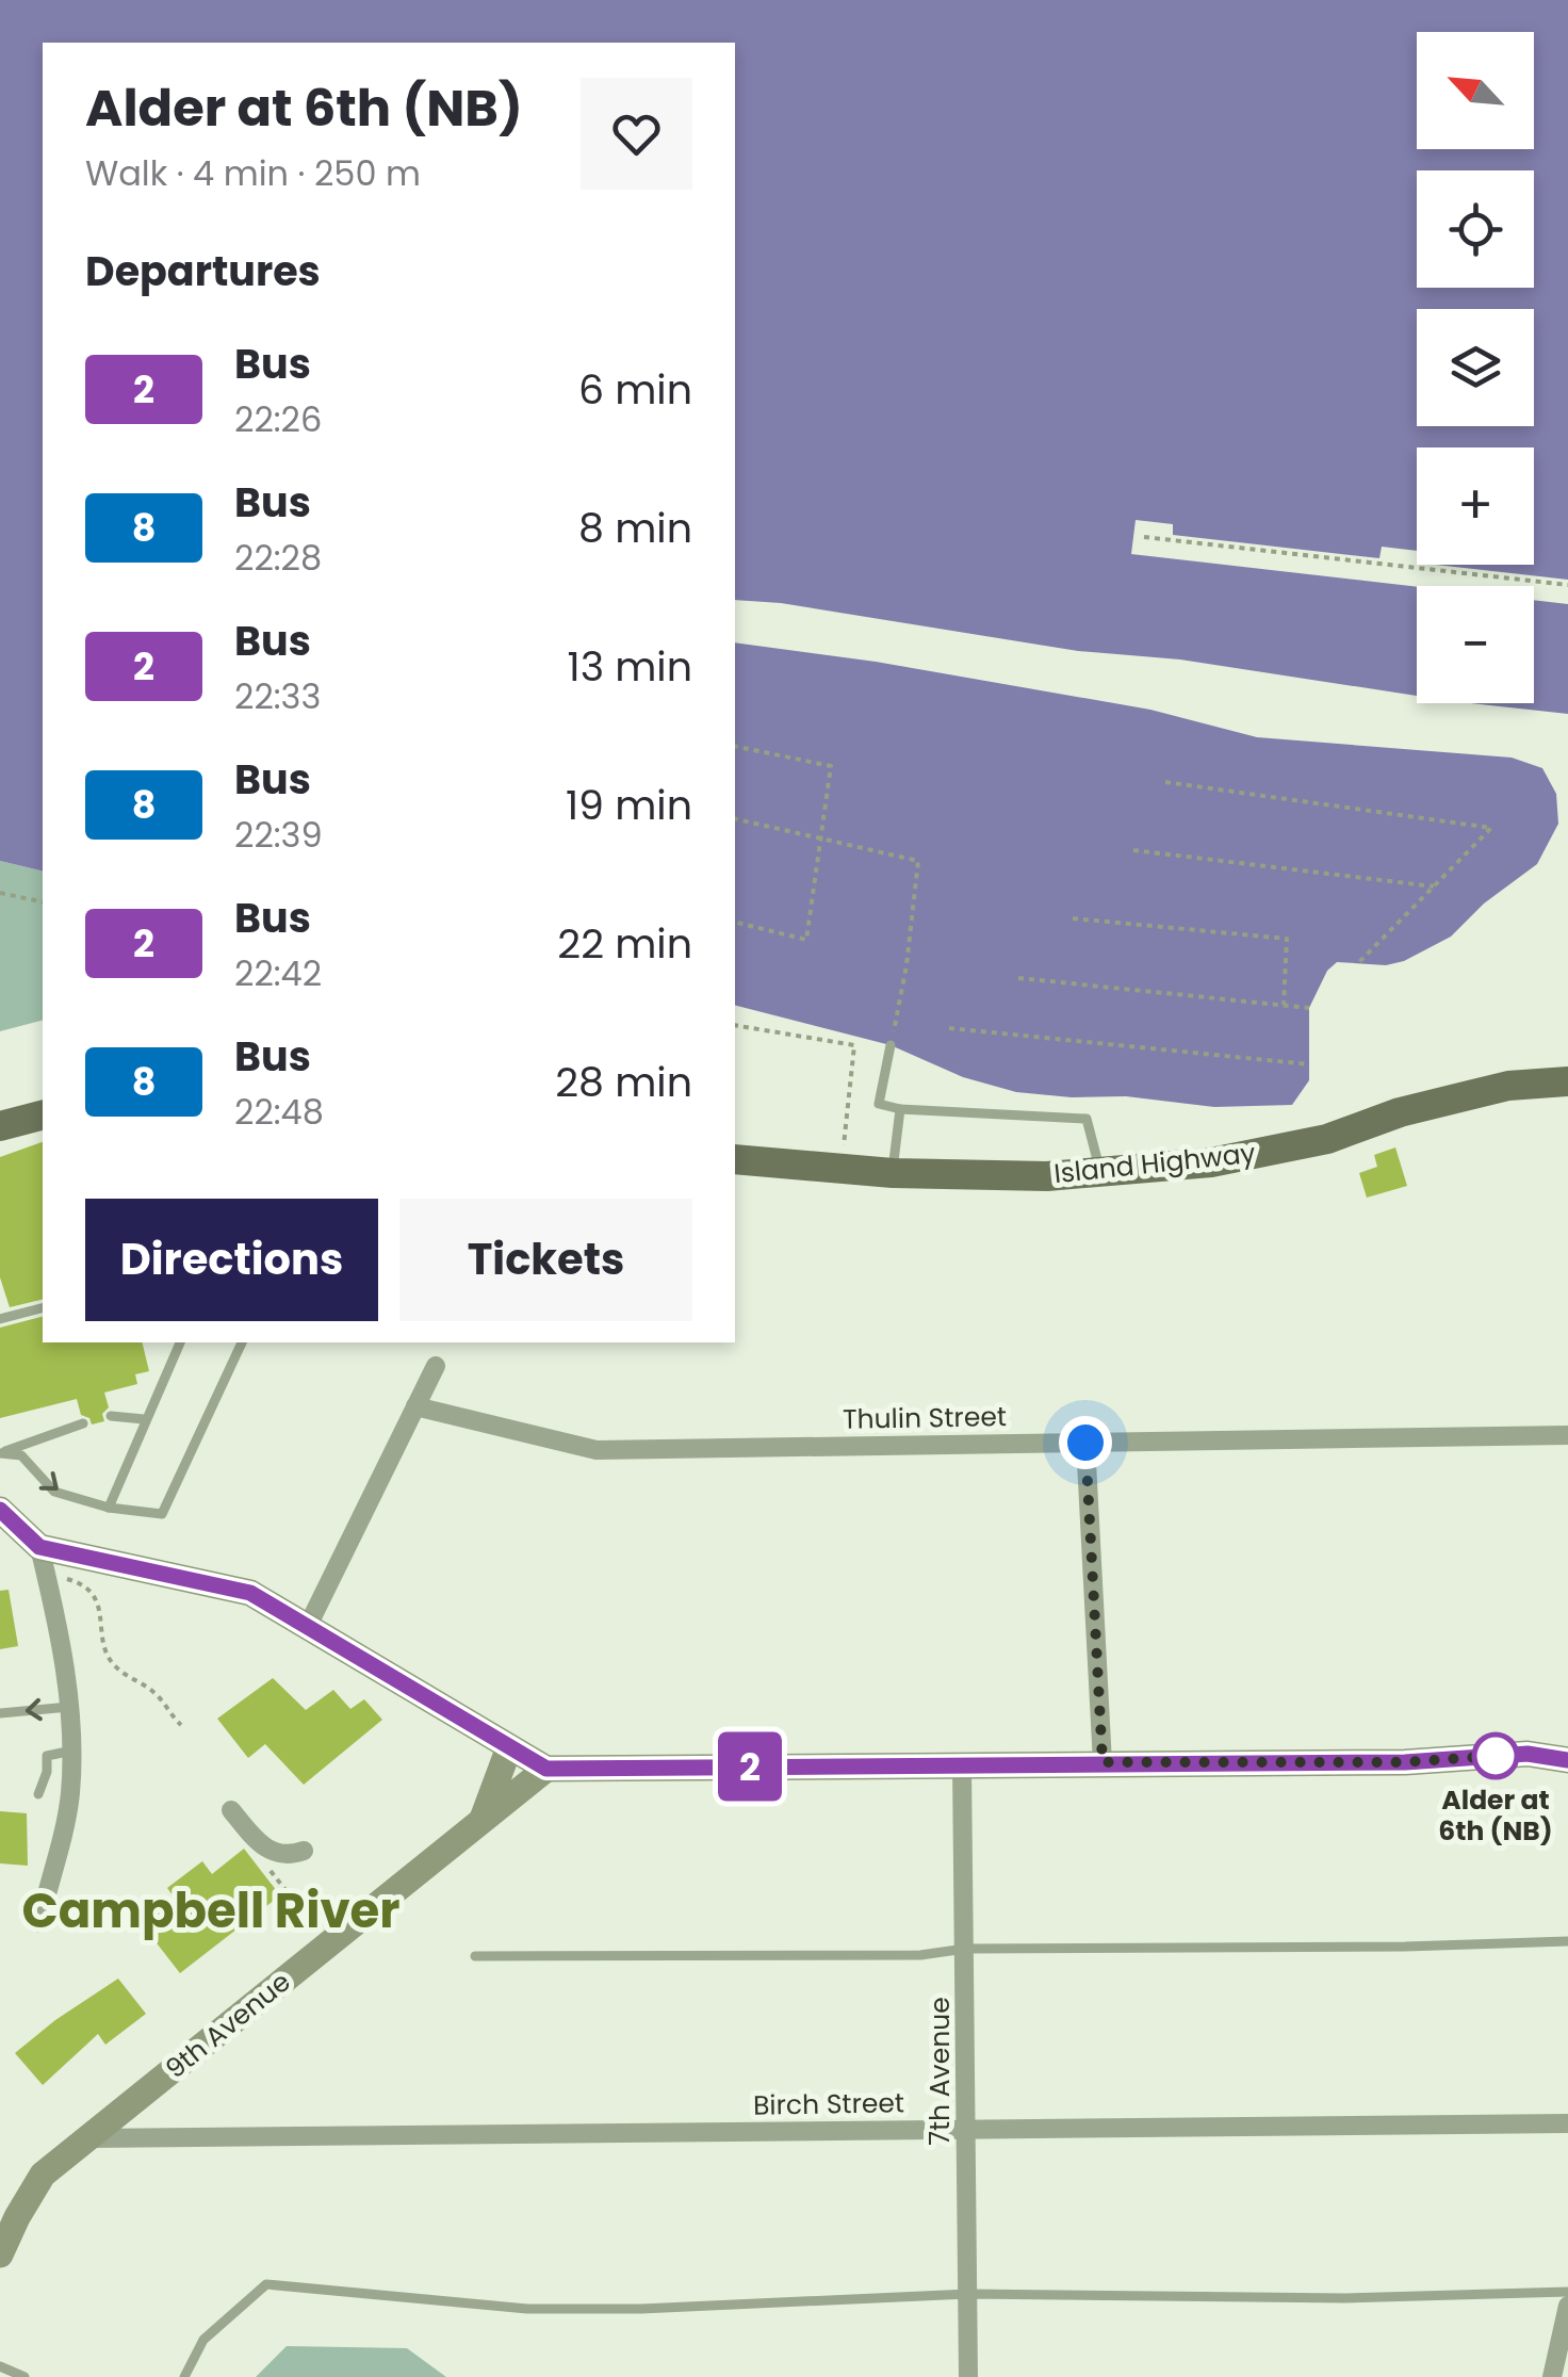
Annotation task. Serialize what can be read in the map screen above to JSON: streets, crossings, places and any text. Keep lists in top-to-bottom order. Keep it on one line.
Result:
{"streets":{"main road":["Island Highway"],"street":["Thulin Street","9th Avenue","7th Avenue","Birch Street"]},"crossings":[["9th Avenue","Birch Street"],["7th Avenue","Birch Street"]],"districts":["Campbell River"],"places":["Alder at 6th (NB)"],"lines":["bus line 2"],"north":"top left","page":{"on_map":"2","map_buttons":["+","−"],"heading":[["Alder at 6th (NB)","Walk · 4 min · 250 m"],"Departures"],"list":[{"mark":"2","name":"Bus","note":"22:26","value":"6 min"},{"mark":"8","name":"Bus","note":"22:28","value":"8 min"},{"mark":"2","name":"Bus","note":"22:33","value":"13 min"},{"mark":"8","name":"Bus","note":"22:39","value":"19 min"},{"mark":"2","name":"Bus","note":"22:42","value":"22 min"},{"mark":"8","name":"Bus","note":"22:48","value":"28 min"}],"buttons":["Directions","Tickets"]}}
